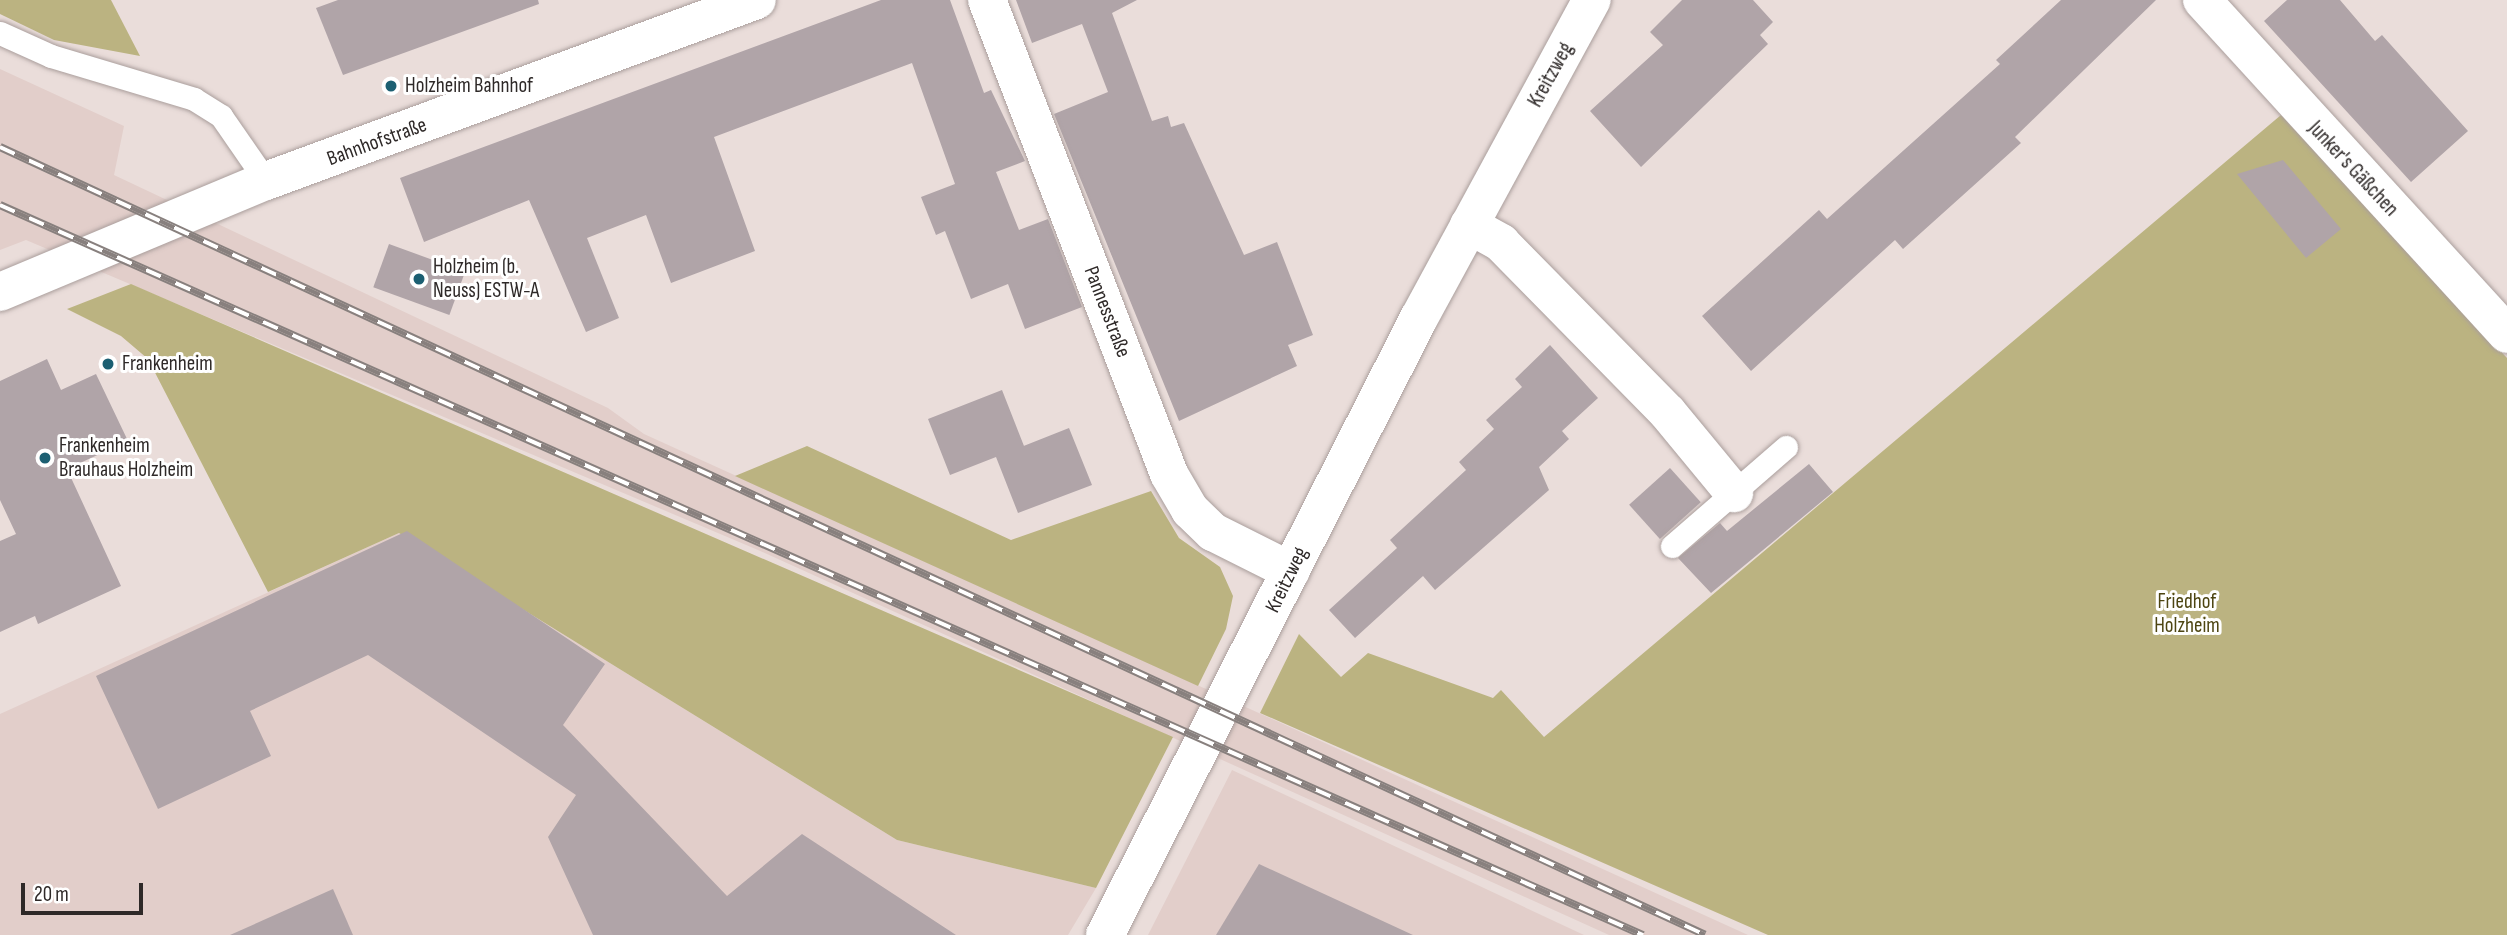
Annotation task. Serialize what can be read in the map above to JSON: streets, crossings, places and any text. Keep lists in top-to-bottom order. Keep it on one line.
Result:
{"streets":{"street":["Kreitzweg","Bahnhofstraße","Junker's Gäßchen","Pannesstraße"]},"crossings":[["Kreitzweg","Pannesstraße"]],"parks":["Friedhof Holzheim"],"places":["Holzheim Bahnhof","Holzheim (b. Neuss) ESTW-A","Frankenheim","Frankenheim Brauhaus Holzheim"],"scale_bar":"20 m"}
